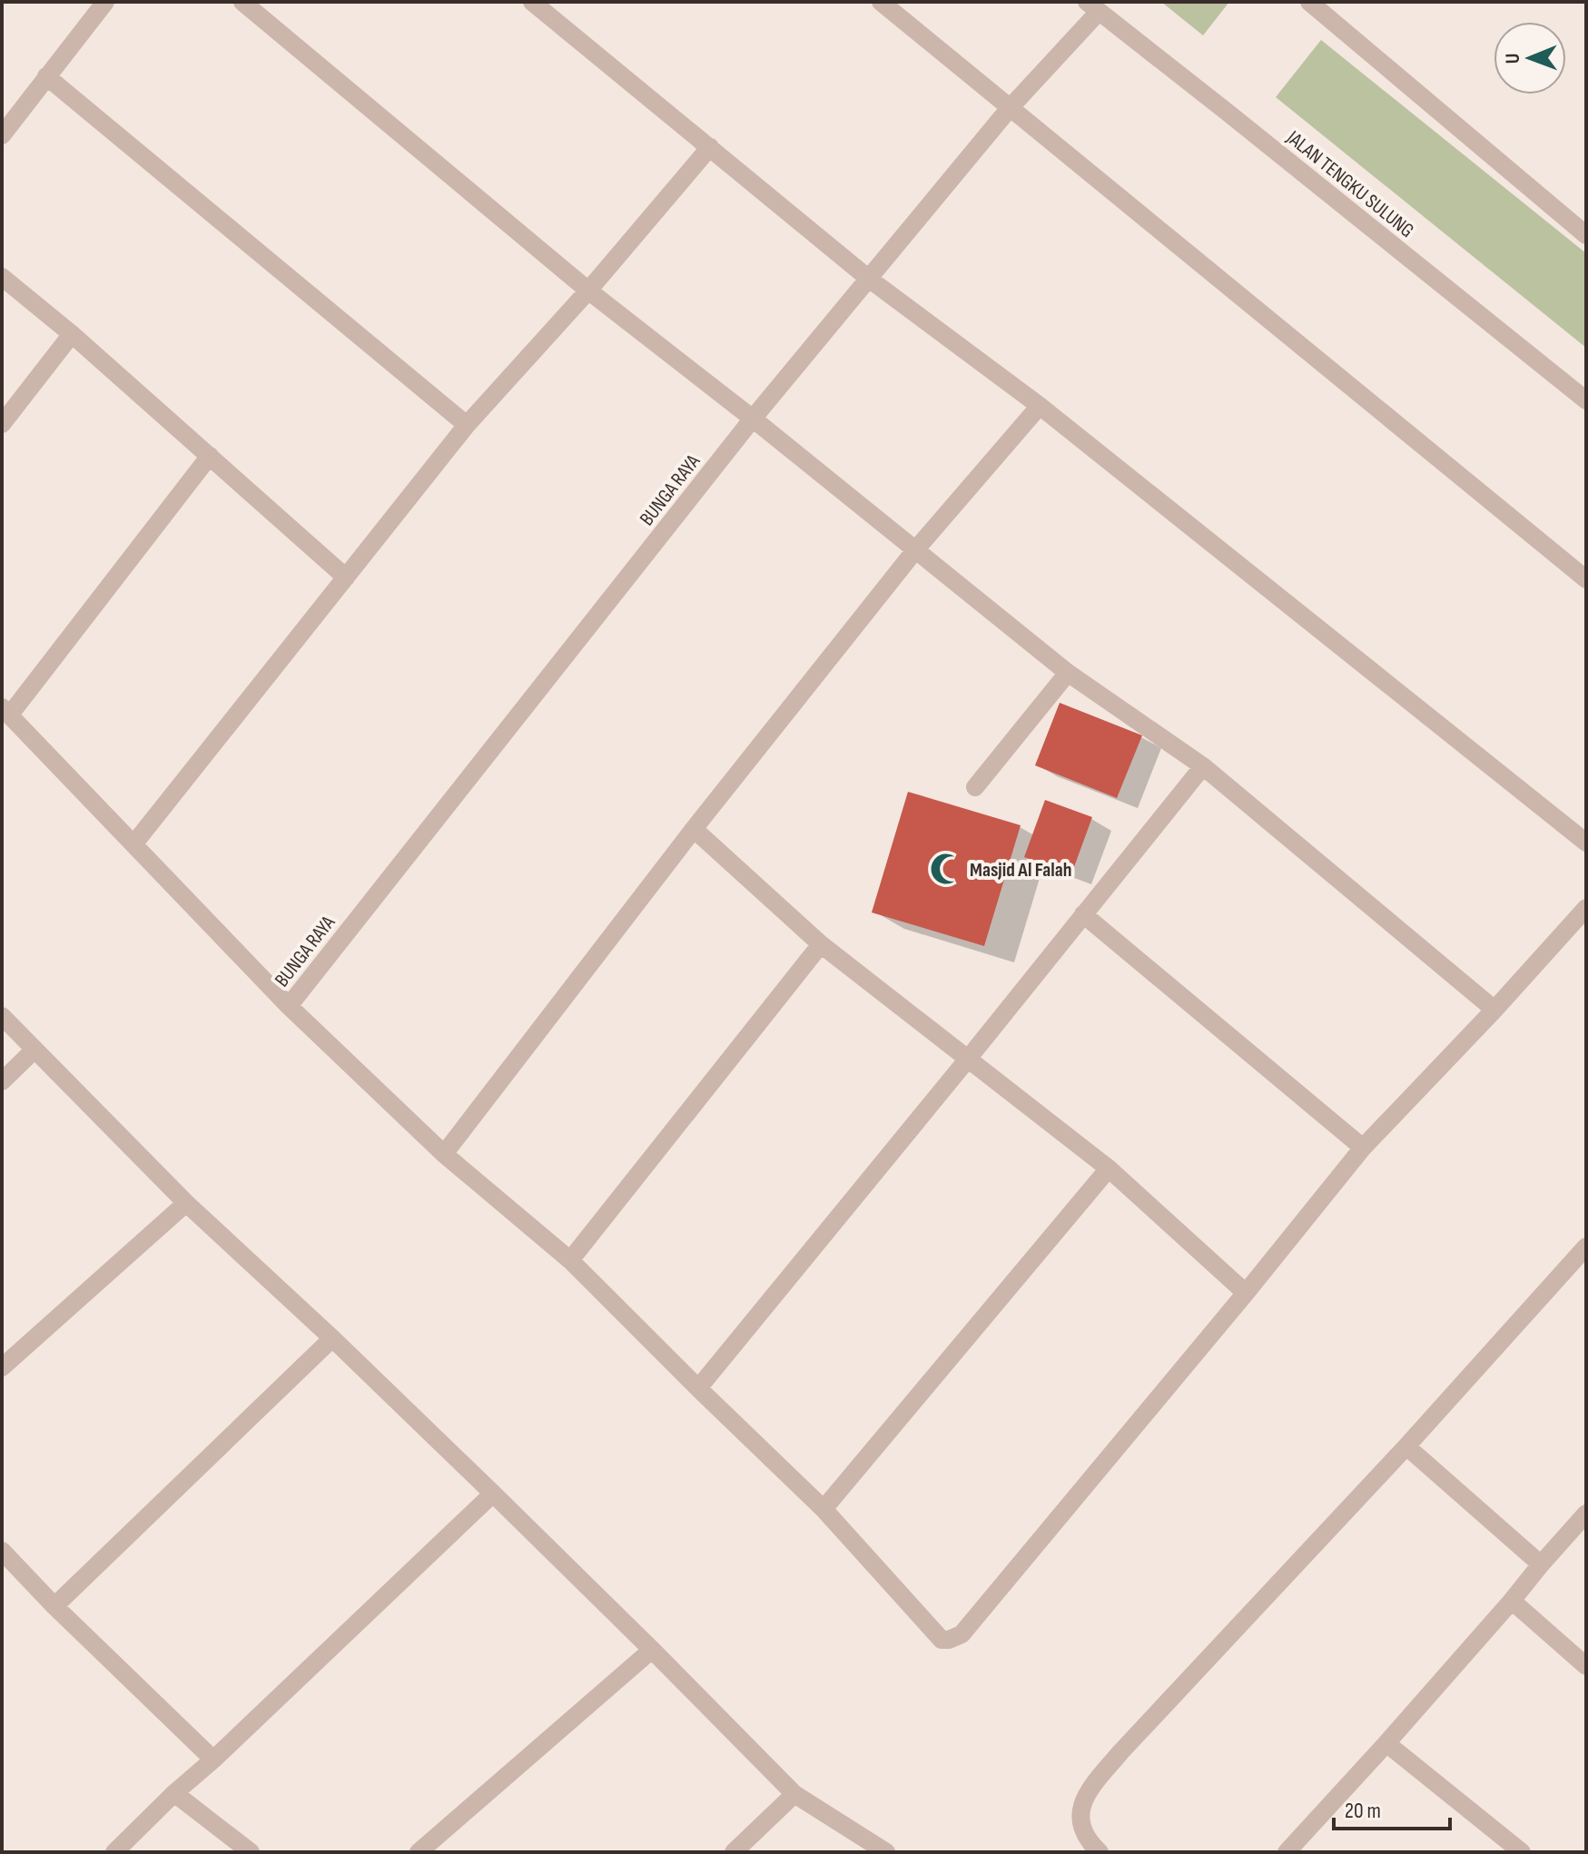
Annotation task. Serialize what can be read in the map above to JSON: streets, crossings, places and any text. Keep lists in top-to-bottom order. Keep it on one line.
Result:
{"streets":{"street":["JALAN TENGKU SULUNG","BUNGA RAYA"]},"crossings":[["JALAN TENGKU SULUNG","BUNGA RAYA"]],"places":{"mosque":["Masjid Al Falah"]},"scale_bar":"20 m","north":"left"}
